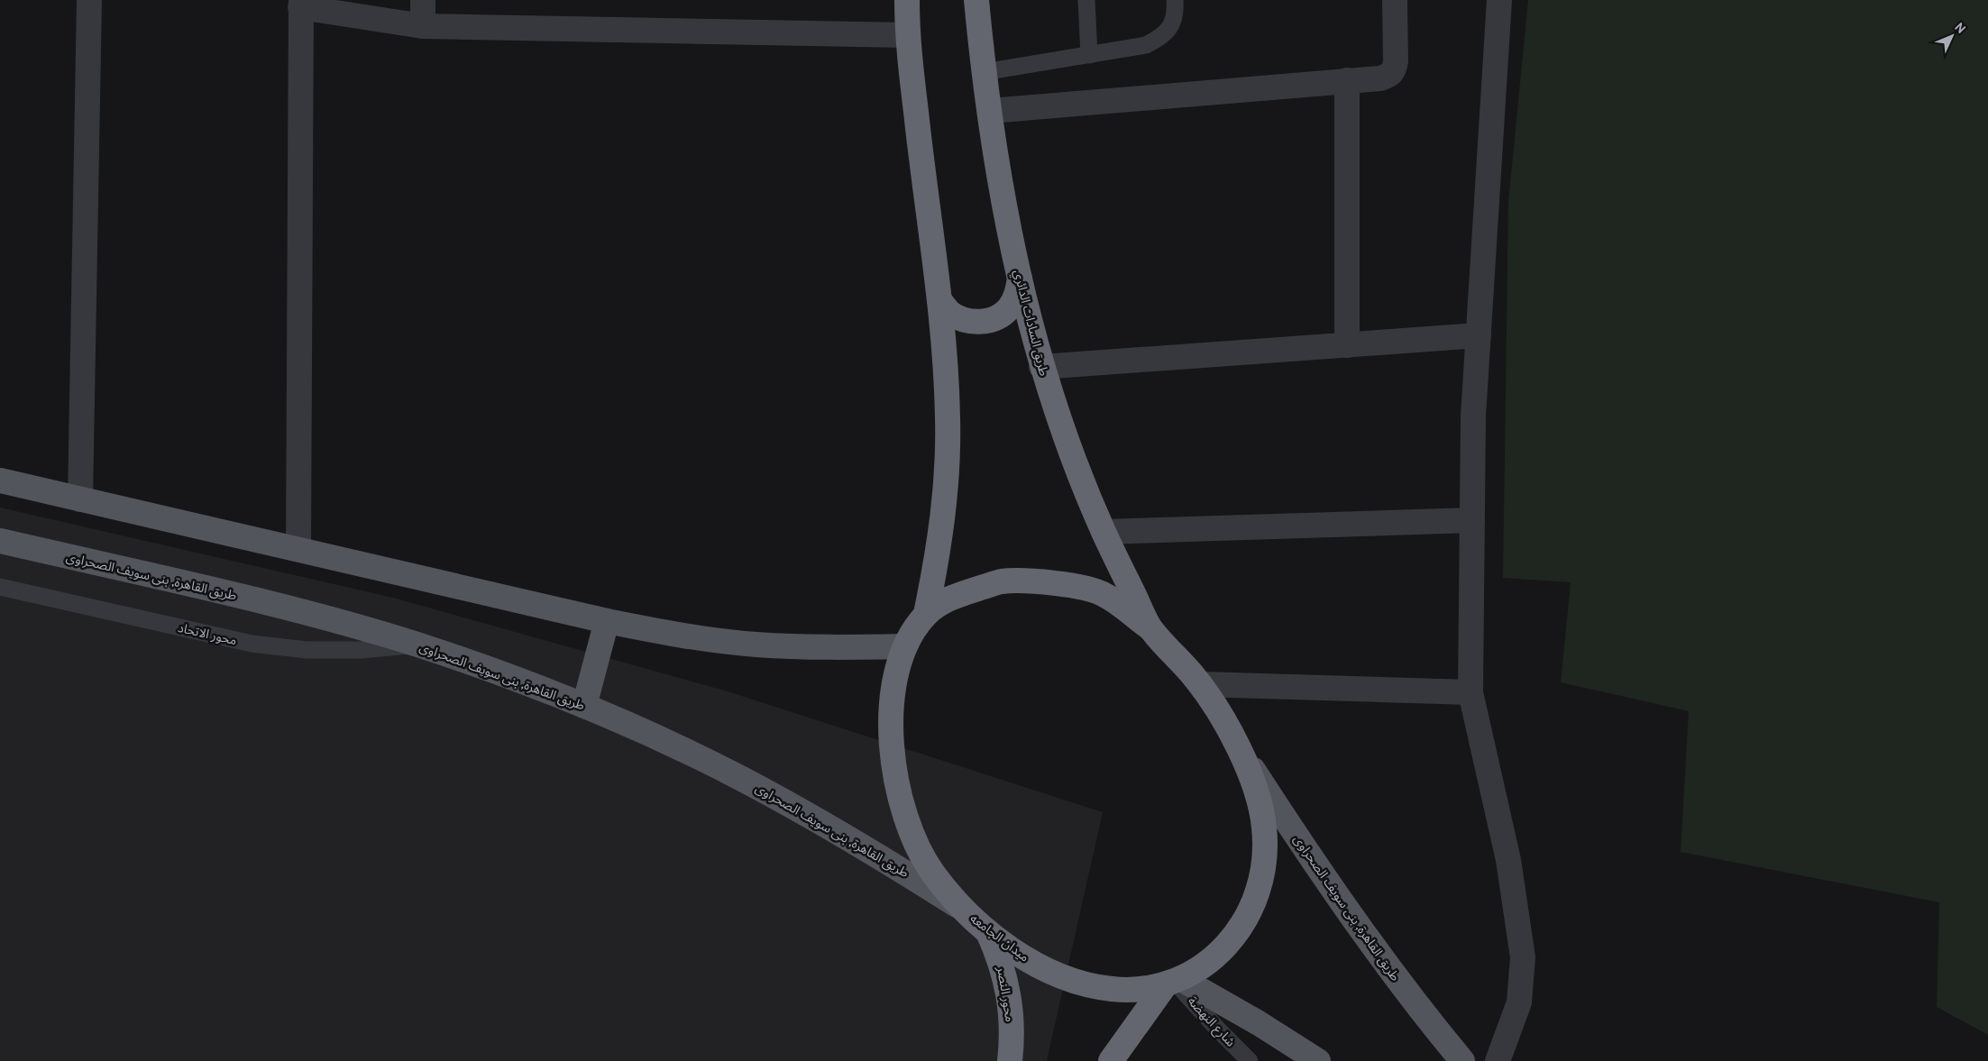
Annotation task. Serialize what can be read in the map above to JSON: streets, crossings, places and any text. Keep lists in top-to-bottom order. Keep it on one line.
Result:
{"streets":{"highway":["طريق السادات الدائري","ميدان الجامعه","محور النصر"],"main road":["طريق القاهرة, بنى سويف الصحراوى"],"lane":["محور الاتحاد","شارع النهضة"]},"crossings":[["طريق السادات الدائري","ميدان الجامعه"],["طريق القاهرة, بنى سويف الصحراوى","محور الاتحاد"],["طريق القاهرة, بنى سويف الصحراوى","ميدان الجامعه"],["ميدان الجامعه","محور النصر"],["ميدان الجامعه","شارع النهضة"]],"north":"top right"}
